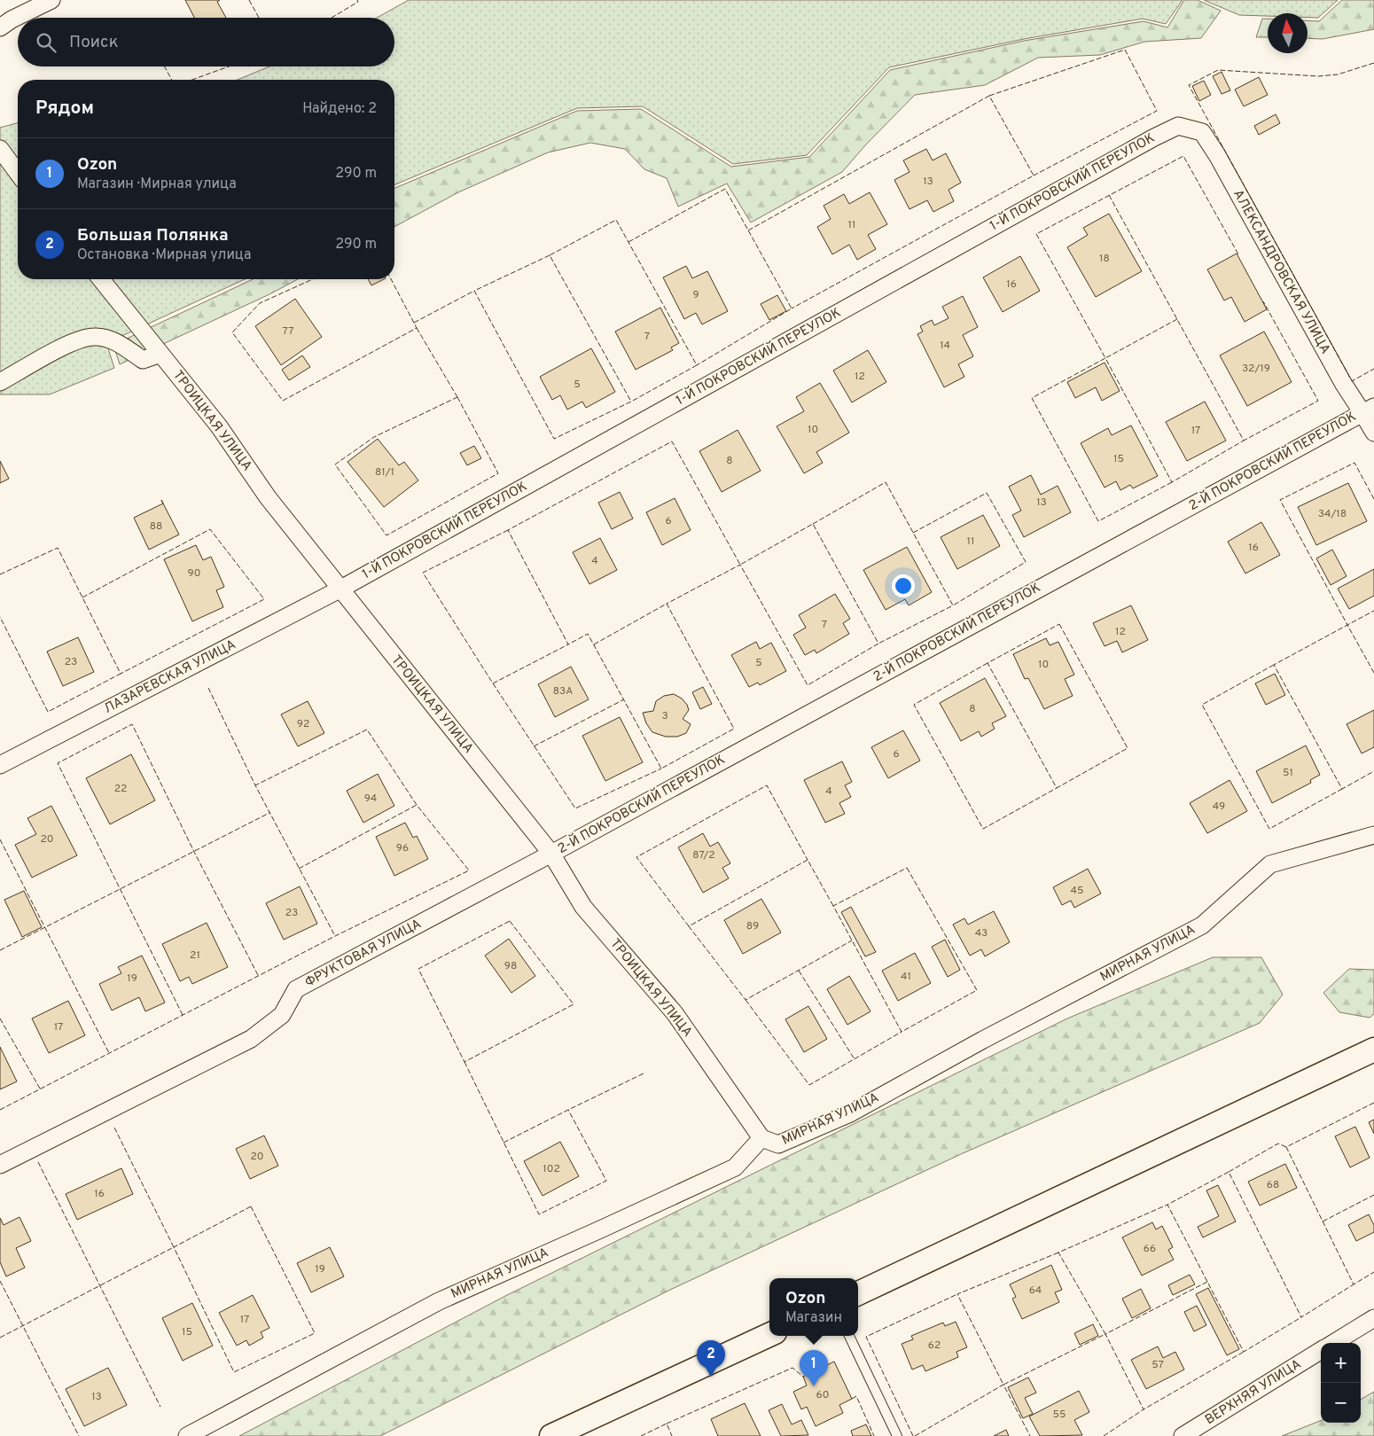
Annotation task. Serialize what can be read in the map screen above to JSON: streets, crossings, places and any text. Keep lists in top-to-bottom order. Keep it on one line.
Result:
{"streets":{"street":["1-Й ПОКРОВСКИЙ ПЕРЕУЛОК","АЛЕКСАНДРОВСКАЯ УЛИЦА","ТРОИЦКАЯ УЛИЦА","2-Й ПОКРОВСКИЙ ПЕРЕУЛОК","ЛАЗАРЕВСКАЯ УЛИЦА","ФРУКТОВАЯ УЛИЦА","МИРНАЯ УЛИЦА","ВЕРХНЯЯ УЛИЦА"]},"crossings":[["1-Й ПОКРОВСКИЙ ПЕРЕУЛОК","АЛЕКСАНДРОВСКАЯ УЛИЦА"],["1-Й ПОКРОВСКИЙ ПЕРЕУЛОК","ТРОИЦКАЯ УЛИЦА"],["1-Й ПОКРОВСКИЙ ПЕРЕУЛОК","ЛАЗАРЕВСКАЯ УЛИЦА"],["АЛЕКСАНДРОВСКАЯ УЛИЦА","2-Й ПОКРОВСКИЙ ПЕРЕУЛОК"],["ТРОИЦКАЯ УЛИЦА","2-Й ПОКРОВСКИЙ ПЕРЕУЛОК"],["ТРОИЦКАЯ УЛИЦА","ЛАЗАРЕВСКАЯ УЛИЦА"],["ТРОИЦКАЯ УЛИЦА","ФРУКТОВАЯ УЛИЦА"],["ТРОИЦКАЯ УЛИЦА","МИРНАЯ УЛИЦА"],["2-Й ПОКРОВСКИЙ ПЕРЕУЛОК","ФРУКТОВАЯ УЛИЦА"]],"house_numbers":["13","11","18","16","9","77","7","14","32/19","12","5","10","17","15","8","81/1","13","34/18","6","88","11","16","4","90","7","12","23","5","10","83А","8","3","92","6","51","22","4","94","49","20","96","87/2","45","23","89","43","21","98","41","19","17","20","102","68","16","66","19","64","17","15","62","57","60","13","55"],"north":"top","page":{"search":"Поиск","heading":["Рядом","Найдено: 2"],"list":[{"mark":"1","name":"Ozon","note":"Магазин · Мирная улица","value":"290 m"},{"mark":"2","name":"Большая Полянка","note":"Остановка · Мирная улица","value":"290 m"}],"popup":["Ozon","Магазин"],"pins":["2","1"],"map_buttons":["+","−"]}}
